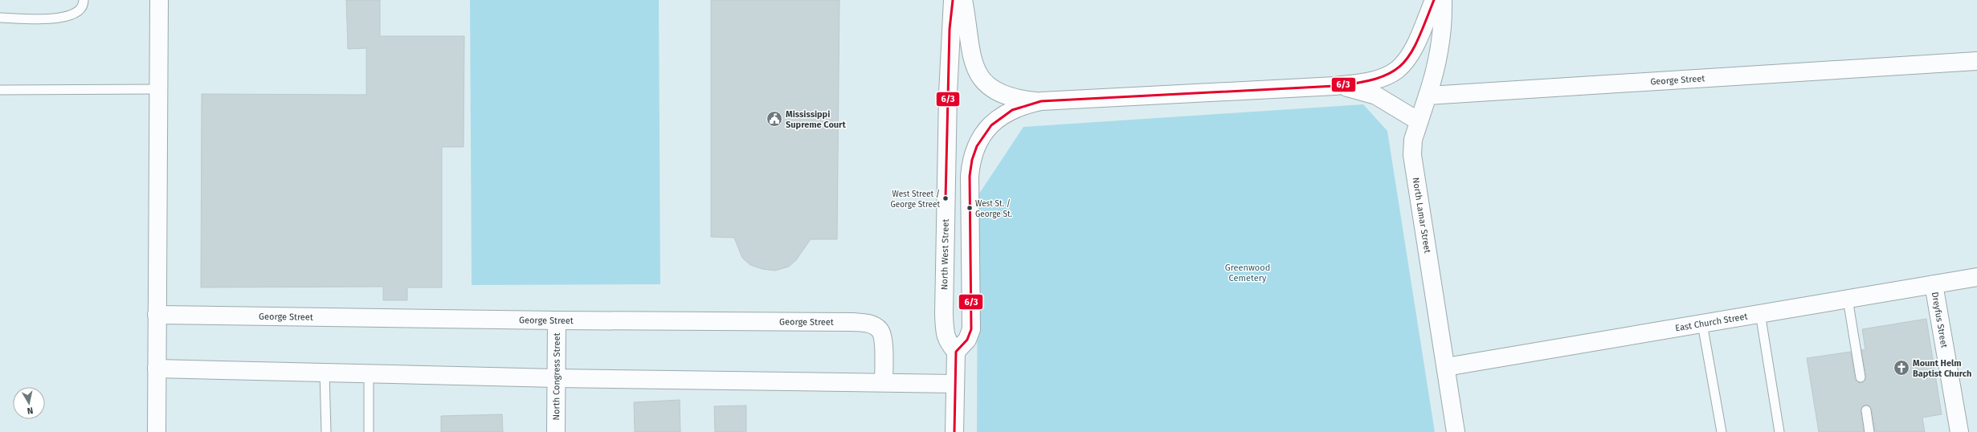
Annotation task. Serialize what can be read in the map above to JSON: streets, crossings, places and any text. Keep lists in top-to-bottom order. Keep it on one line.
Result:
{"streets":{"street":["George Street","North Lamar Street","North West Street","Dreyfus Street","East Church Street","North Congress Street"]},"crossings":[["George Street","North Lamar Street"],["George Street","North Congress Street"],["North Lamar Street","East Church Street"],["Dreyfus Street","East Church Street"]],"parks":["Greenwood Cemetery"],"places":{"public building":["Mississippi Supreme Court"],"other":["West Street / George Street","West St. / George St."],"church":["Mount Helm Baptist Church"]},"lines":["transit line 6/3"],"north":"bottom"}
